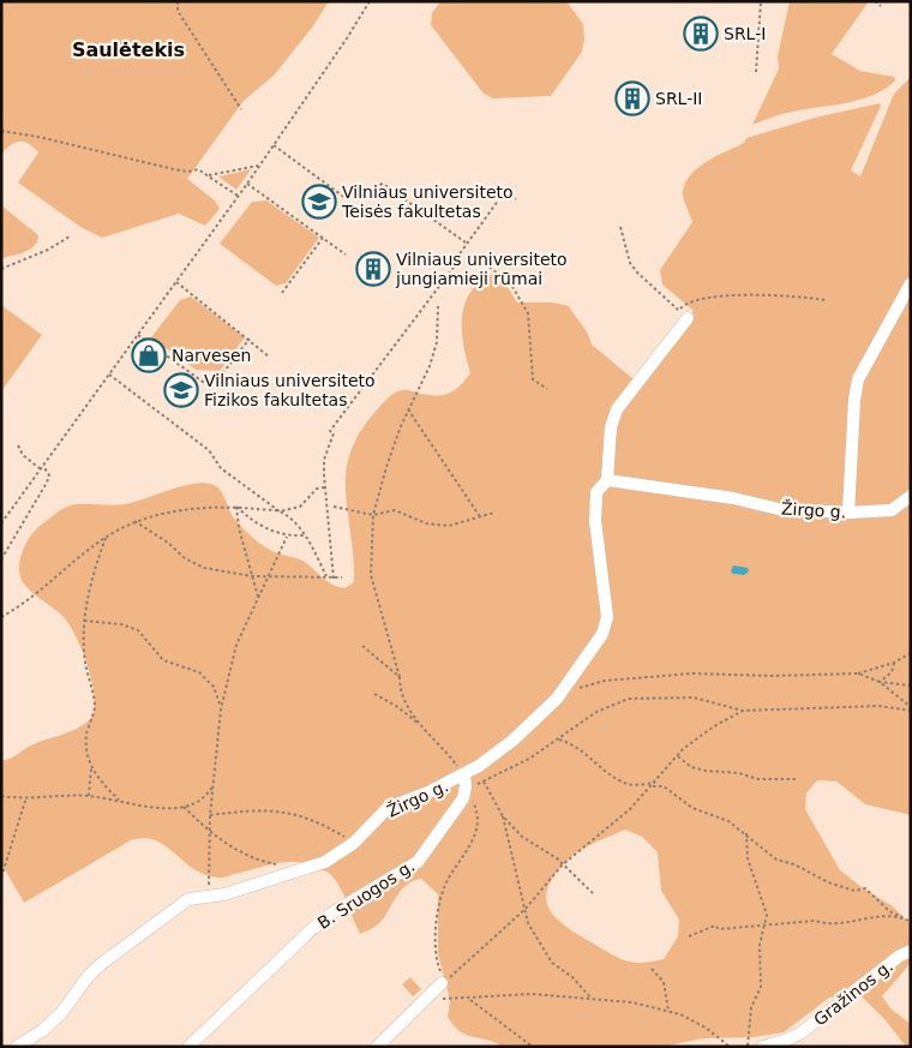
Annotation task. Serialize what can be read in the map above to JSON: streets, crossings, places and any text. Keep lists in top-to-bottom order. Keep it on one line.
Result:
{"streets":{"street":["Žirgo g.","B. Sruogos g.","Gražinos g."]},"crossings":[["Žirgo g.","B. Sruogos g."]],"districts":["Saulėtekis"],"places":{"building":["SRL-I","SRL-II","Vilniaus universiteto jungiamieji rūmai"],"school or university":["Vilniaus universiteto Teisės fakultetas","Vilniaus universiteto Fizikos fakultetas"],"shop":["Narvesen"]}}
